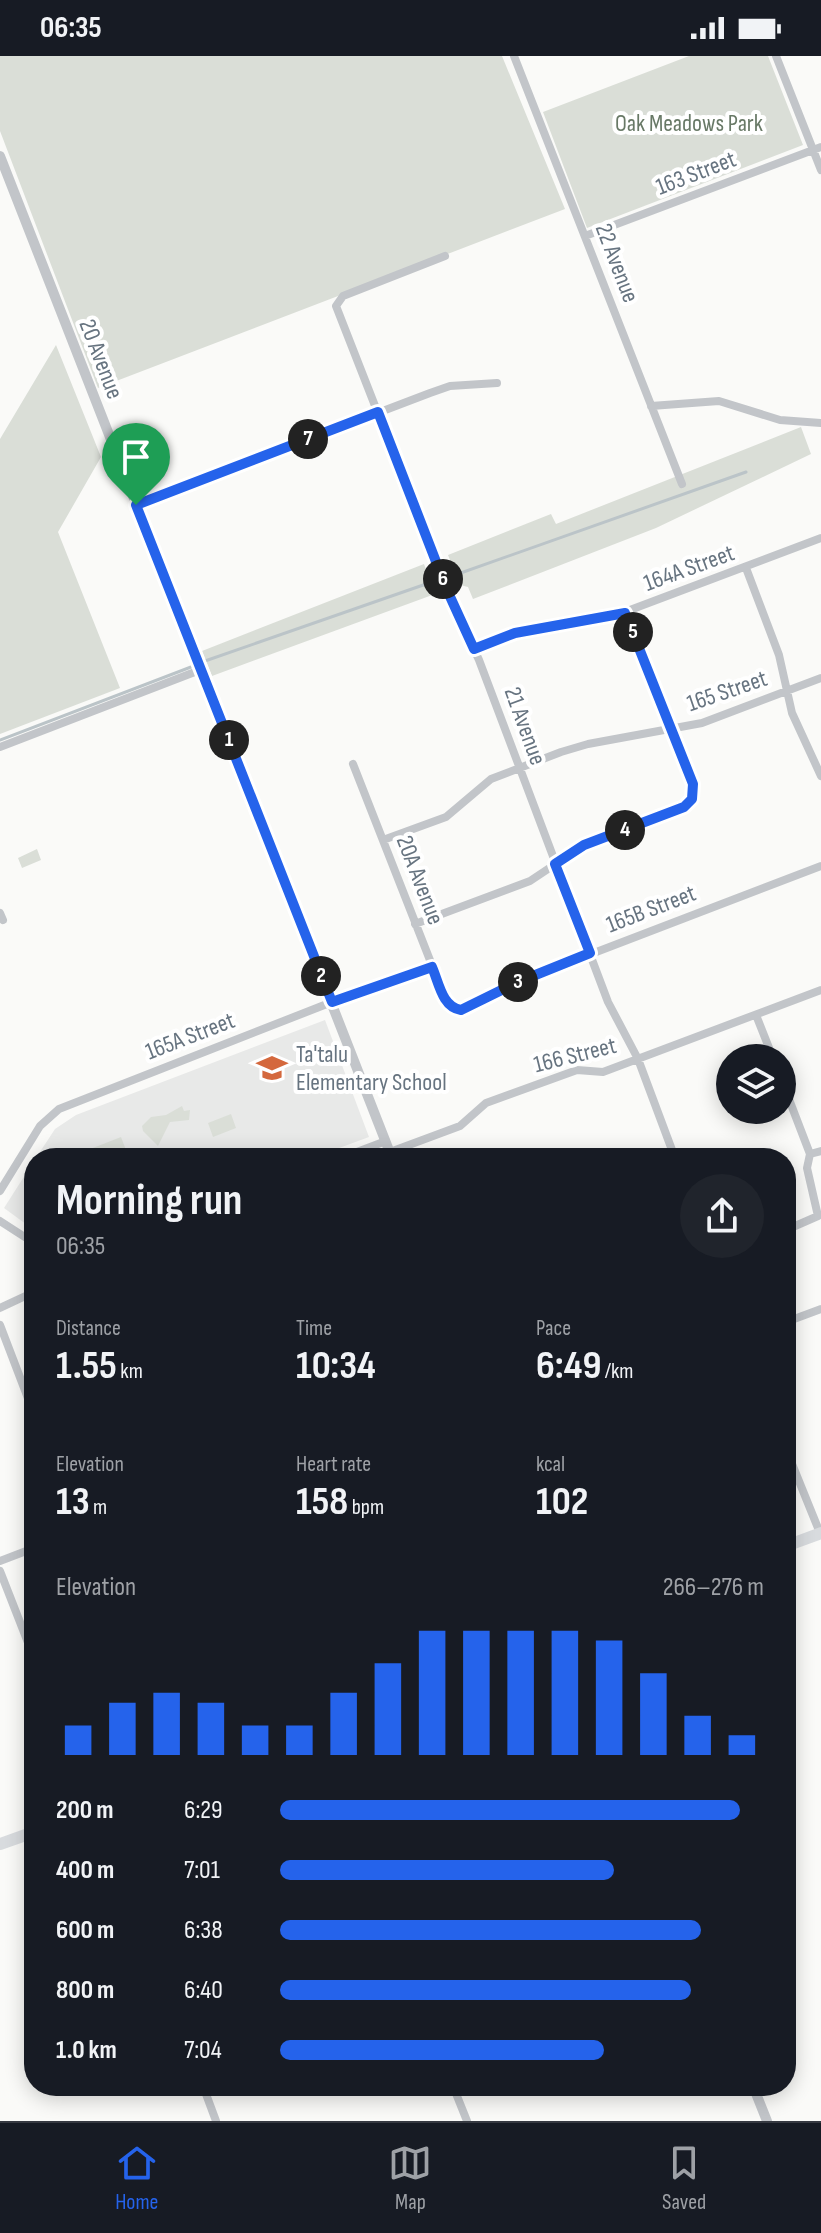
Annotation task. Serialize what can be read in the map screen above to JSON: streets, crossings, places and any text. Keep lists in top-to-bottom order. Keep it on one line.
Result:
{"streets":{"street":["163 Street","22 Avenue","20 Avenue","164A Street","165 Street","21 Avenue","20A Avenue","165B Street","165A Street","166 Street"]},"crossings":[["163 Street","22 Avenue"],["20 Avenue","165A Street"],["164A Street","21 Avenue"],["165 Street","21 Avenue"],["165 Street","20A Avenue"],["21 Avenue","165B Street"],["21 Avenue","166 Street"],["20A Avenue","165B Street"],["20A Avenue","165A Street"]],"parks":["Oak Meadows Park"],"places":{"school or university":["Ta'talu Elementary School"]},"page":{"status":"06:35","pins":["7","6","5","1","4","2","3"],"heading":["Morning run","06:35"],"stats":[["Distance","1.55 km"],["Time","10:34"],["Pace","6:49 /km"],["Elevation","13 m"],["Heart rate","158 bpm"],["kcal","102"]],"chart":["Elevation","266–276 m"],"list":[{"name":"200 m","note":"6:29"},{"name":"400 m","note":"7:01"},{"name":"600 m","note":"6:38"},{"name":"800 m","note":"6:40"},{"name":"1.0 km","note":"7:04"}],"tabs":["Home","Map","Saved"]}}
